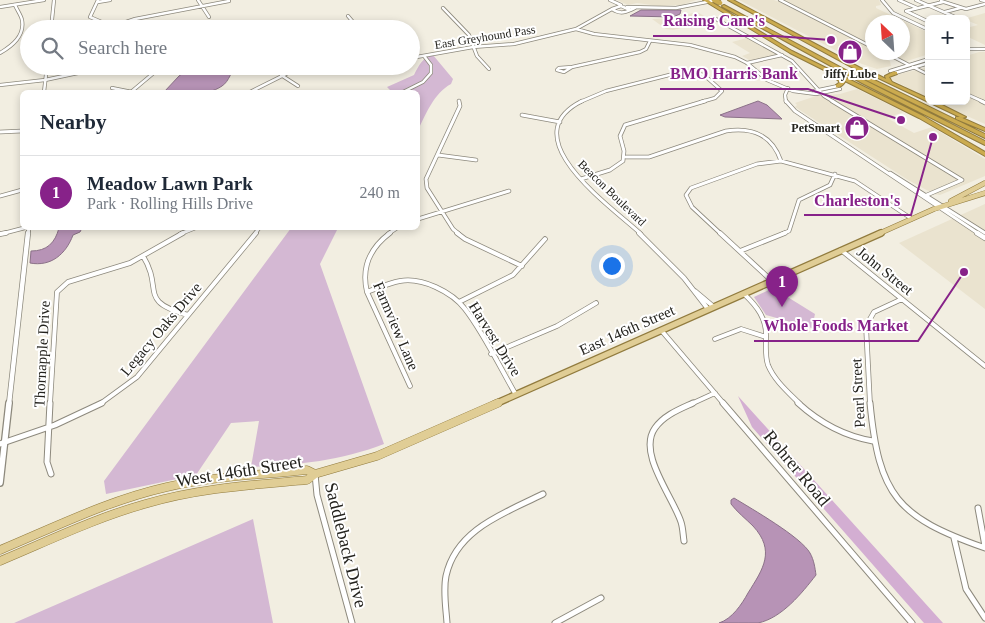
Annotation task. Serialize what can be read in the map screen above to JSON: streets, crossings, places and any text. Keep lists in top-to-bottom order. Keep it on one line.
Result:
{"streets":{"main road":["East 146th Street","West 146th Street"],"street":["East Greyhound Pass","Beacon Boulevard","John Street","Farmview Lane","Legacy Oaks Drive","Harvest Drive","Thornapple Drive","Pearl Street","Rohrer Road","Saddleback Drive"]},"crossings":[["Beacon Boulevard","East 146th Street"],["John Street","East 146th Street"],["John Street","Pearl Street"],["Farmview Lane","Harvest Drive"],["Legacy Oaks Drive","Thornapple Drive"],["East 146th Street","Harvest Drive"],["East 146th Street","Rohrer Road"],["East 146th Street","West 146th Street"],["East 146th Street","Saddleback Drive"],["West 146th Street","Saddleback Drive"]],"places":{"other":["Raising Cane's","BMO Harris Bank","Charleston's","Whole Foods Market"],"shop":["Jiffy Lube","PetSmart"]},"north":"top left","page":{"map_buttons":["+","−"],"search":"Search here","heading":"Nearby","list":[{"mark":"1","name":"Meadow Lawn Park","note":"Park · Rolling Hills Drive","value":"240 m"}],"pins":"1"}}
